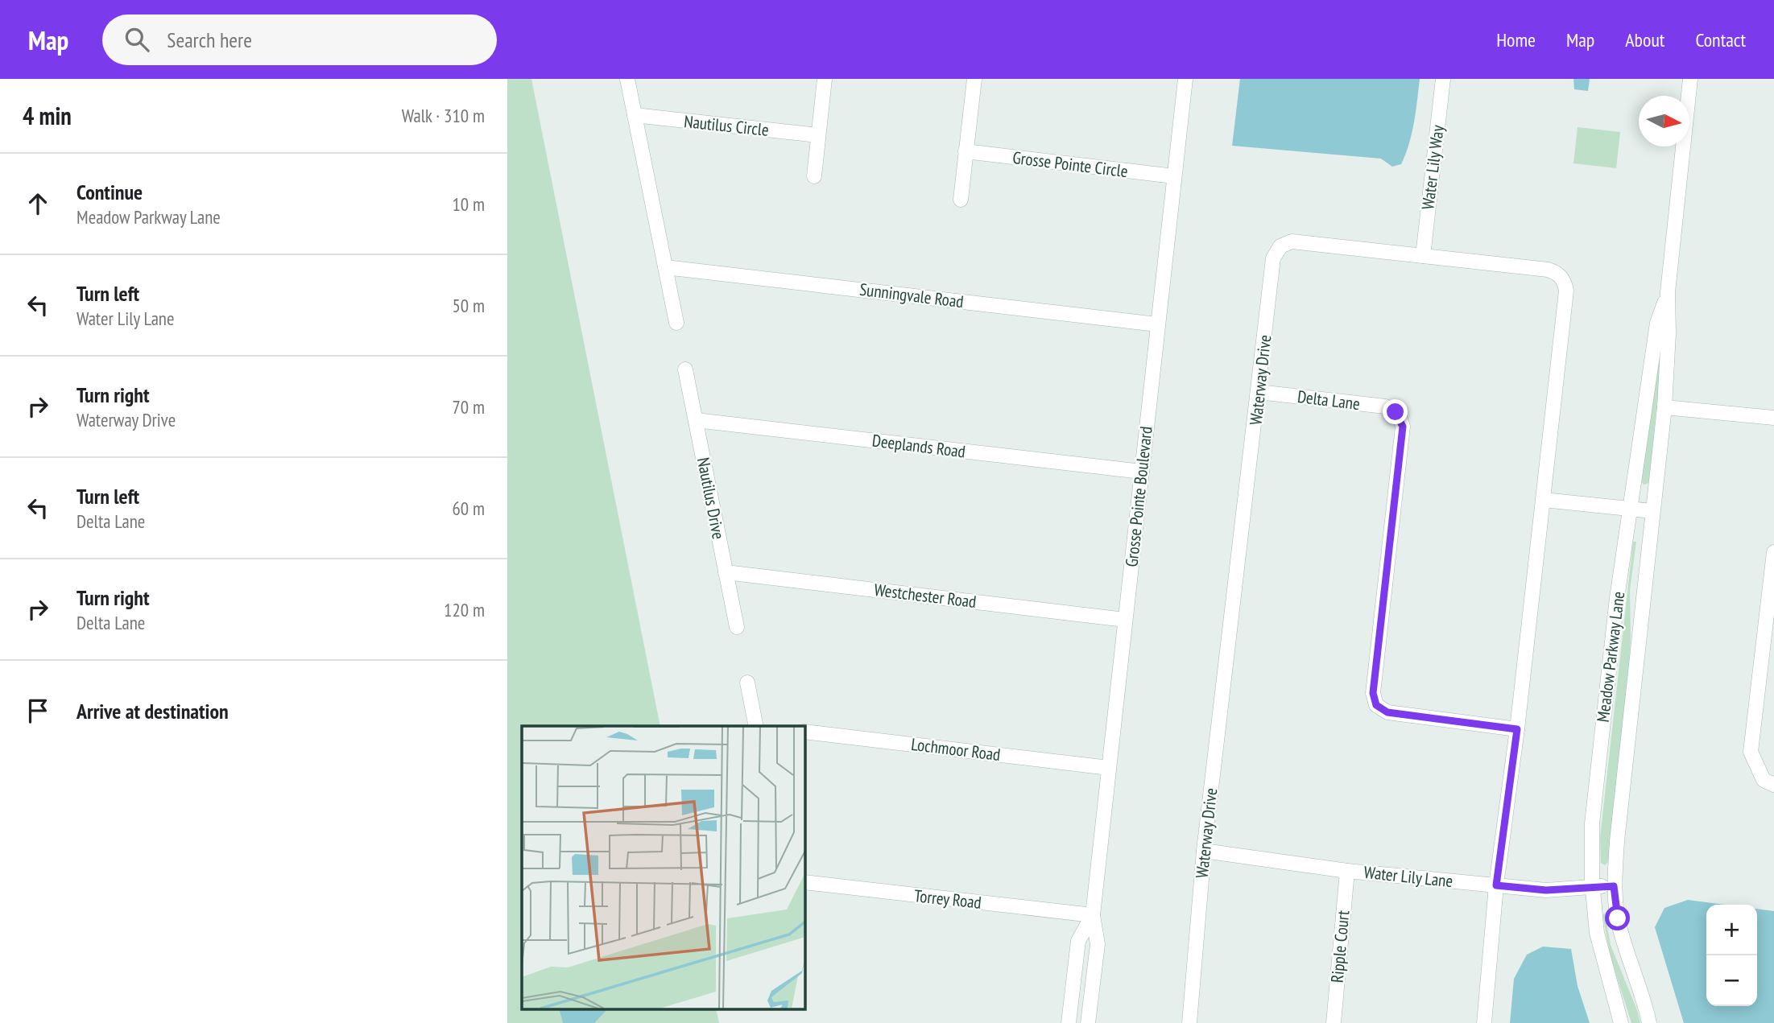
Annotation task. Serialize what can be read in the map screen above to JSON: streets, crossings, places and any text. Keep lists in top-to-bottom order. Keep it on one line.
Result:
{"streets":{"street":["Nautilus Circle","Grosse Pointe Circle","Water Lily Way","Sunningvale Road","Waterway Drive","Delta Lane","Deeplands Road","Grosse Pointe Boulevard","Nautilus Drive","Westchester Road","Meadow Parkway Lane","Lochmoor Road","Water Lily Lane","Torrey Road","Ripple Court"]},"crossings":[["Grosse Pointe Circle","Grosse Pointe Boulevard"],["Water Lily Way","Waterway Drive"],["Sunningvale Road","Grosse Pointe Boulevard"],["Waterway Drive","Delta Lane"],["Waterway Drive","Water Lily Lane"],["Deeplands Road","Grosse Pointe Boulevard"],["Deeplands Road","Nautilus Drive"],["Grosse Pointe Boulevard","Westchester Road"],["Grosse Pointe Boulevard","Lochmoor Road"],["Grosse Pointe Boulevard","Torrey Road"],["Nautilus Drive","Westchester Road"],["Meadow Parkway Lane","Water Lily Lane"],["Water Lily Lane","Ripple Court"]],"north":"right","page":{"header":"Map","search":"Search here","nav":["Home","Map","About","Contact"],"heading":["4 min","Walk · 310 m"],"list":[["Continue","Meadow Parkway Lane","10 m"],["Turn left","Water Lily Lane","50 m"],["Turn right","Waterway Drive","70 m"],["Turn left","Delta Lane","60 m"],["Turn right","Delta Lane","120 m"],"Arrive at destination"],"map_buttons":["+","−"]}}
